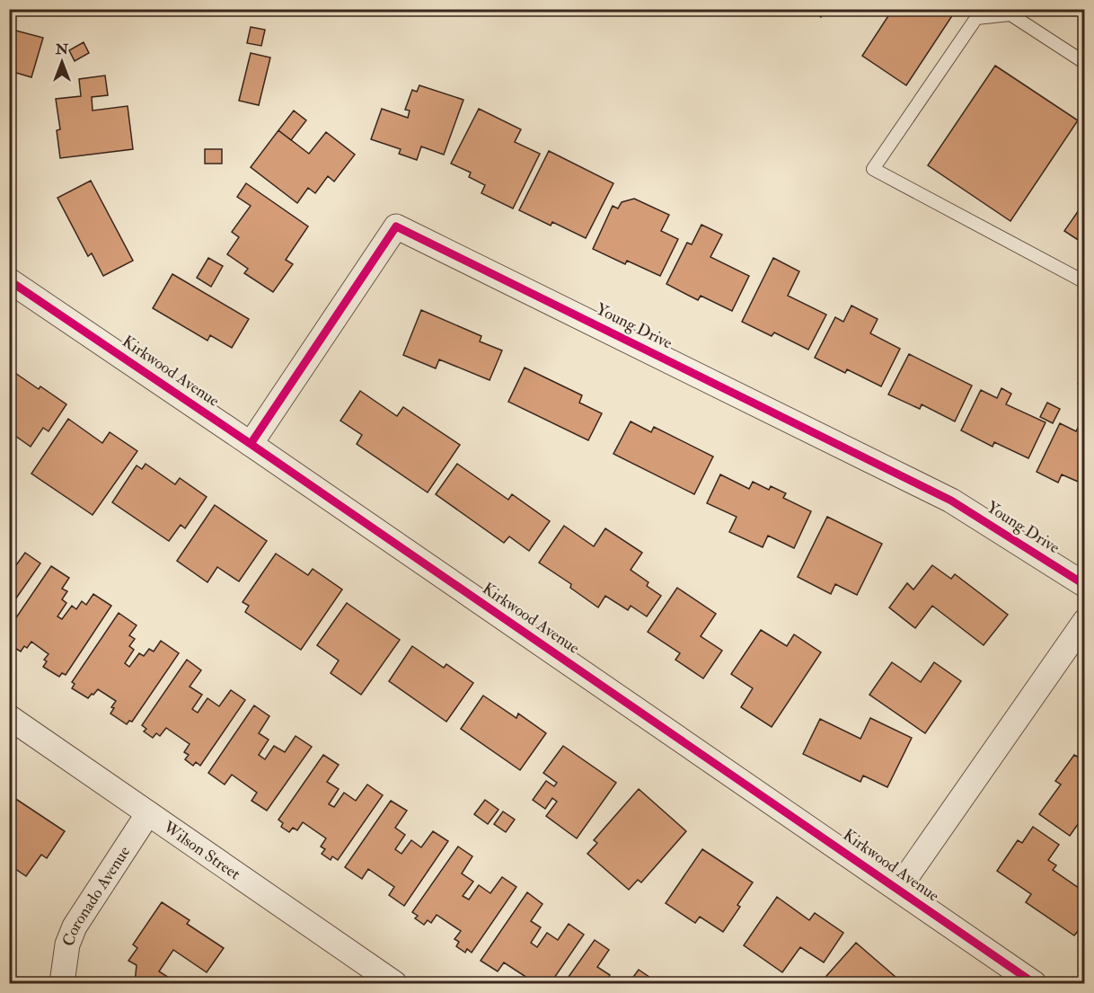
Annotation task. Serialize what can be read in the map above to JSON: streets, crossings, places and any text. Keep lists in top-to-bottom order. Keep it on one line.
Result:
{"streets":{"street":["Young Drive","Kirkwood Avenue","Wilson Street","Coronado Avenue"]},"crossings":[["Young Drive","Kirkwood Avenue"],["Wilson Street","Coronado Avenue"]],"north":"top"}
